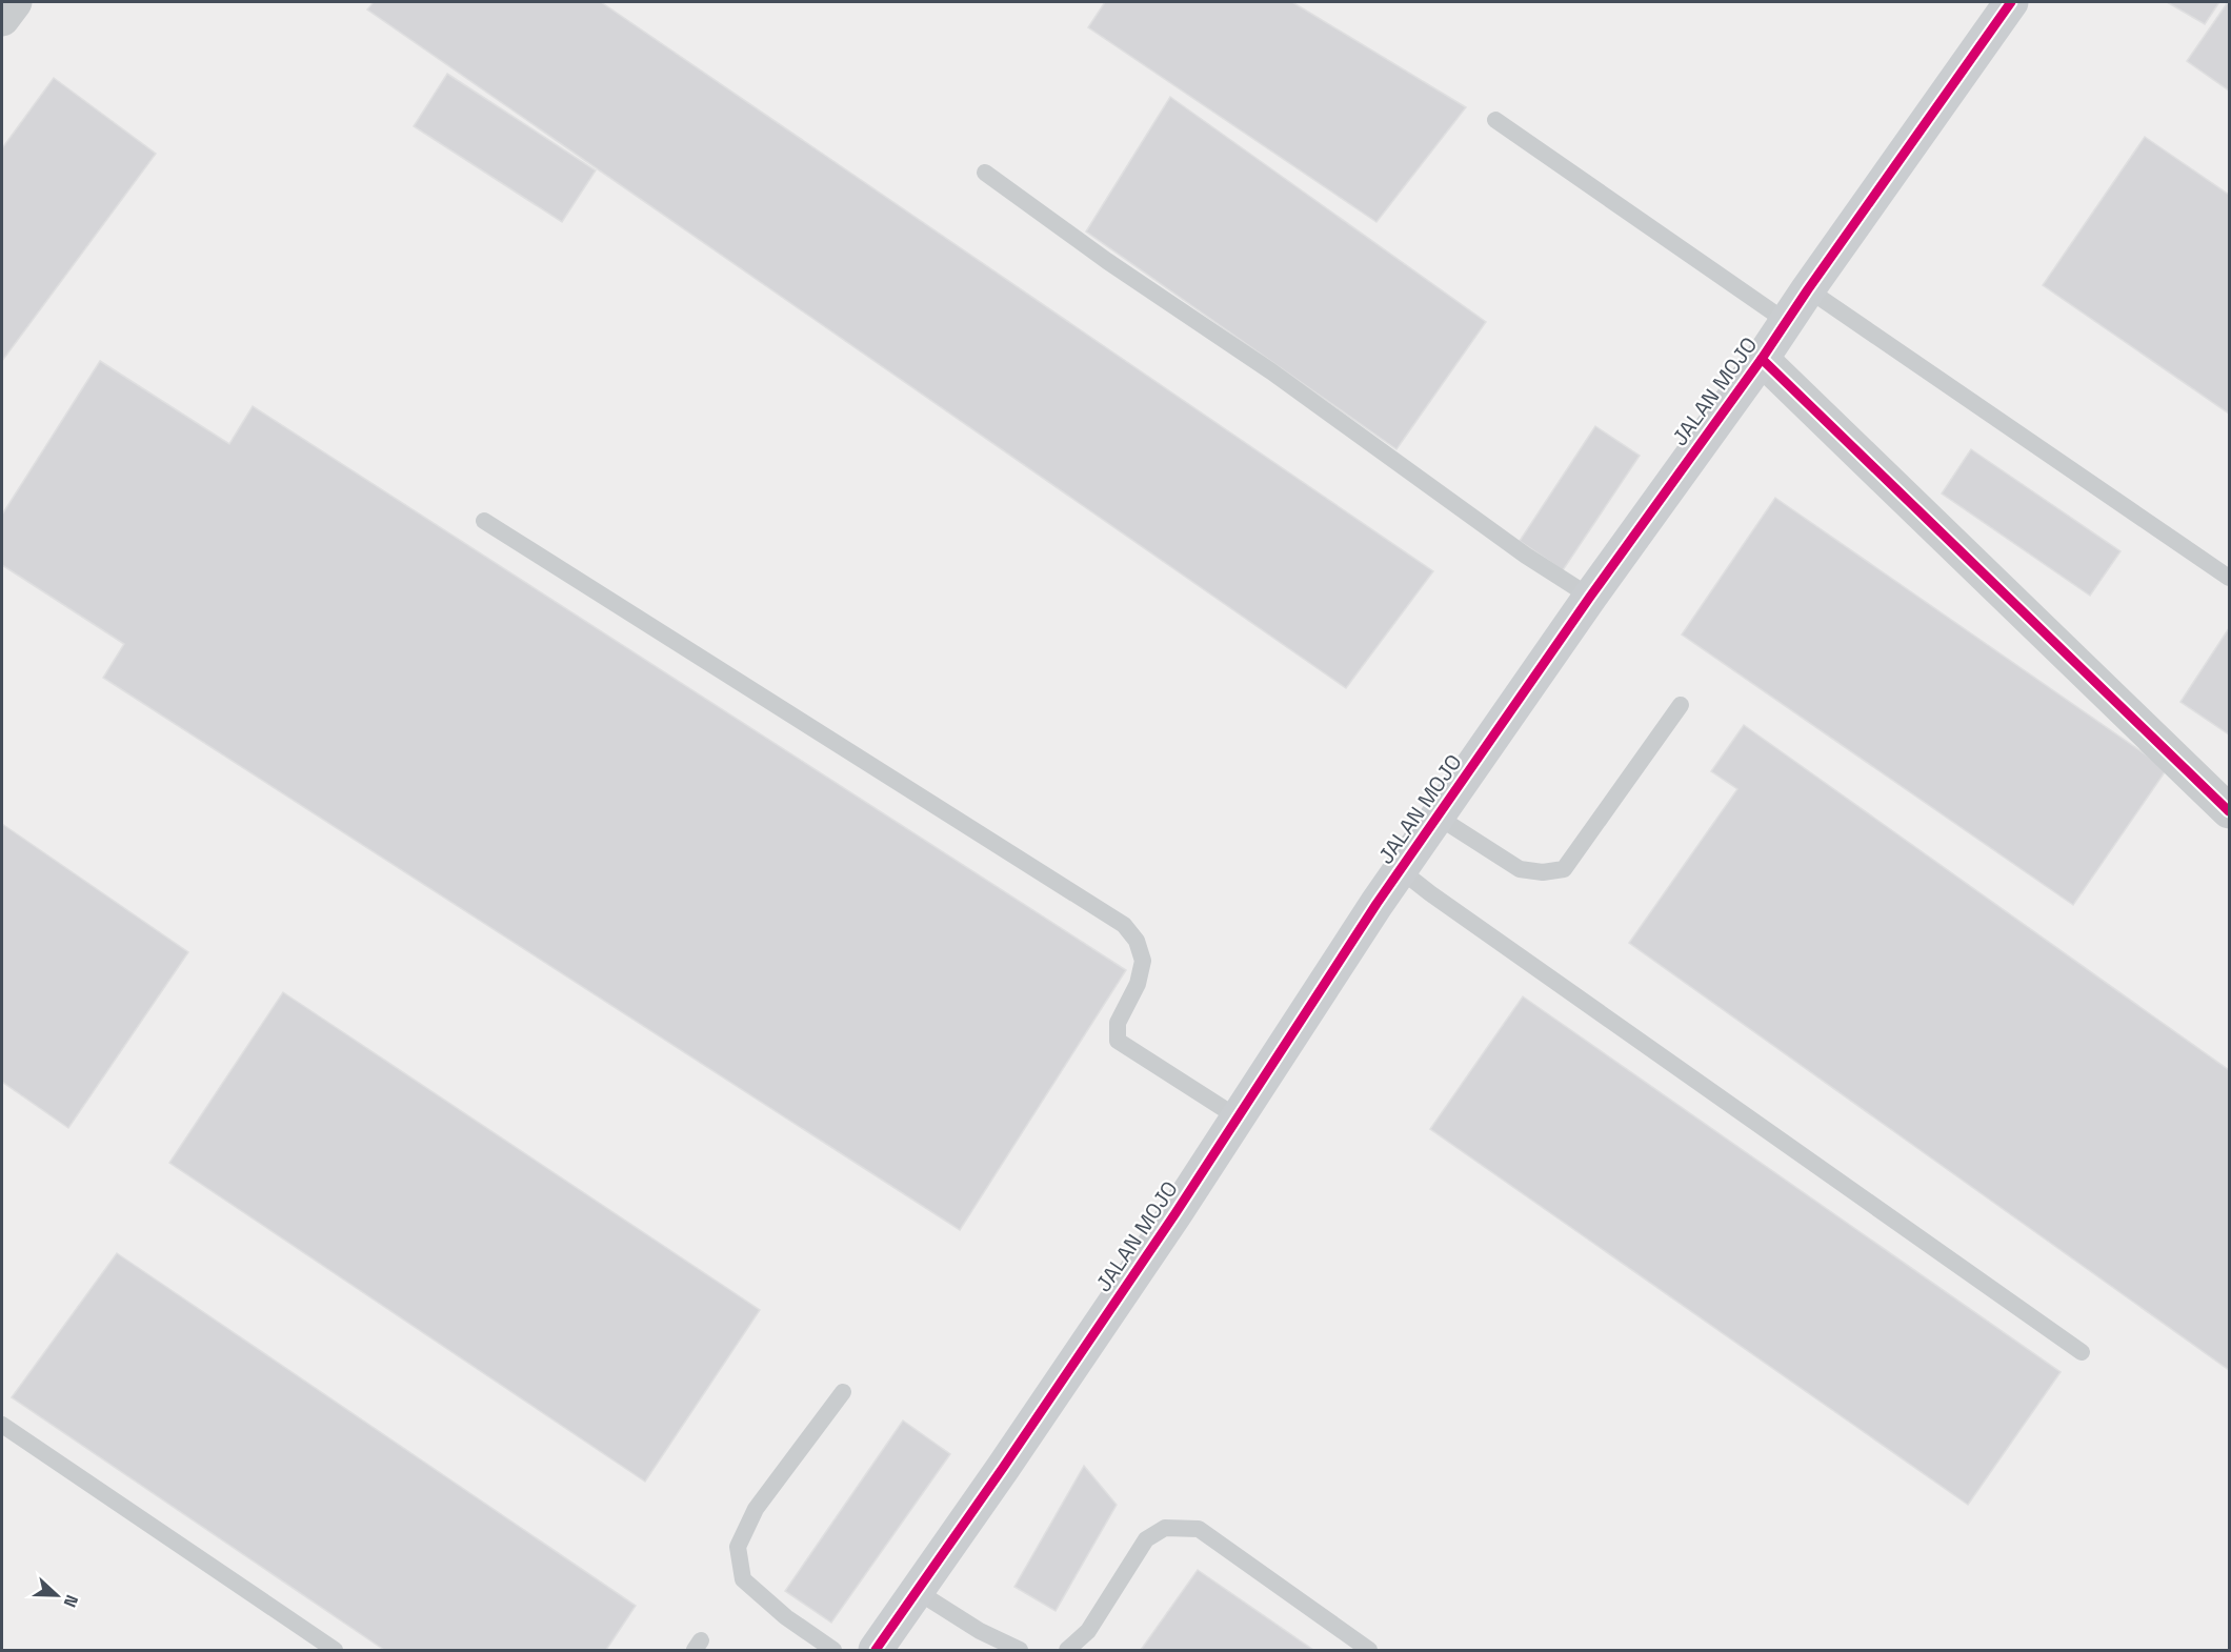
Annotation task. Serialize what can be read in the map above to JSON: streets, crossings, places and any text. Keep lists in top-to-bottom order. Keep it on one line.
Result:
{"streets":{"street":["JALAN MOJO"]},"north":"right"}
